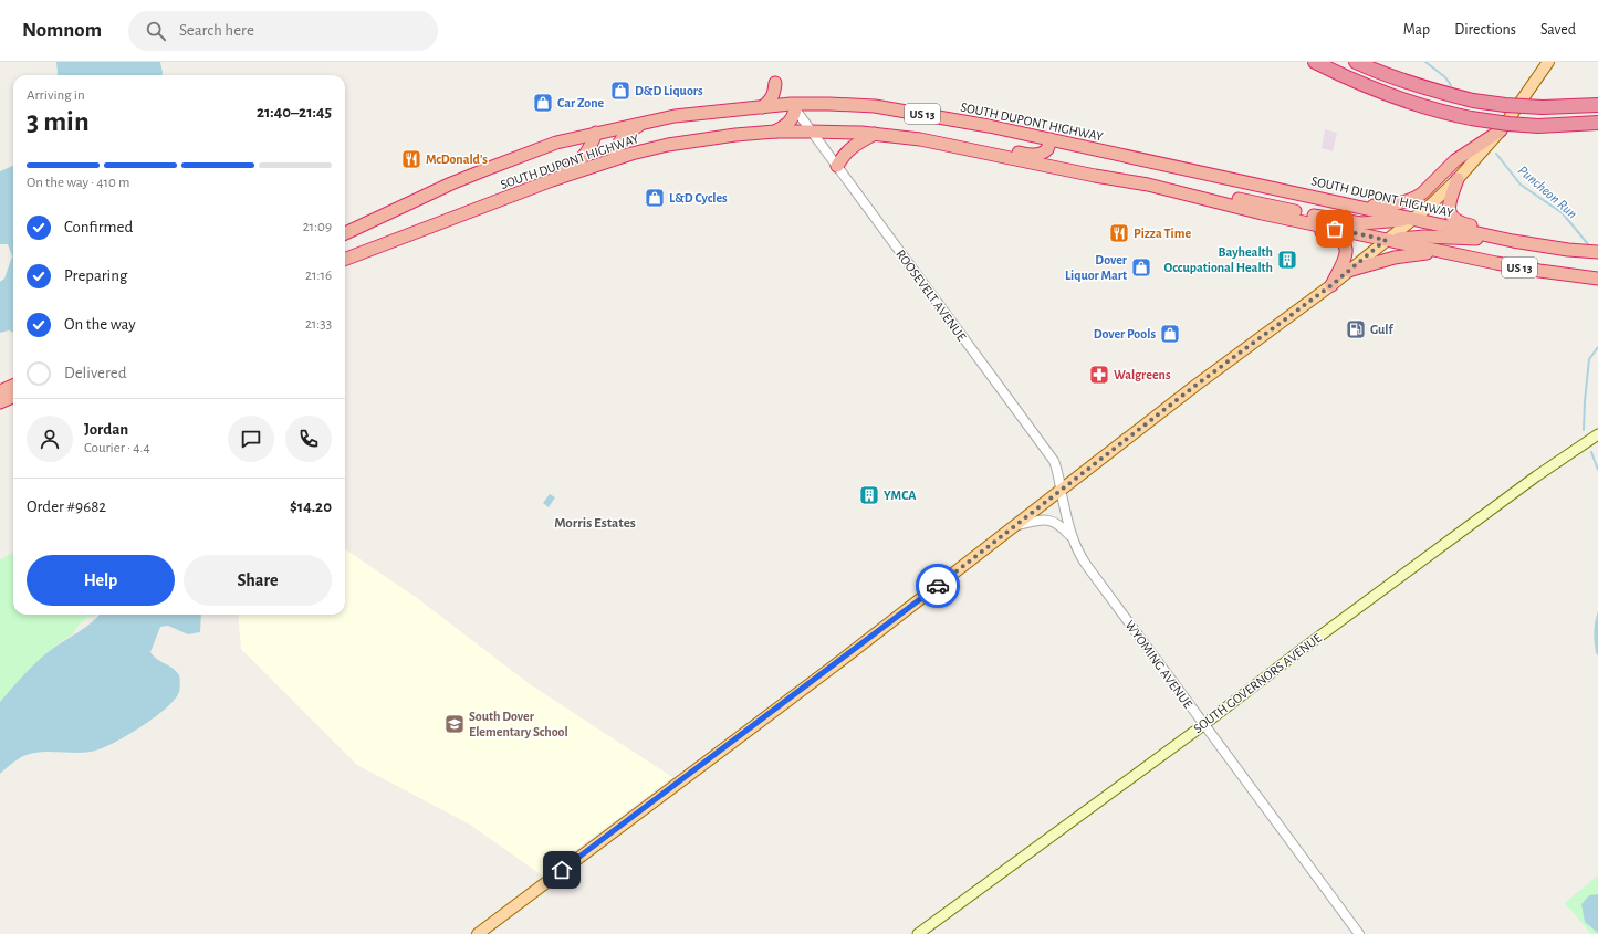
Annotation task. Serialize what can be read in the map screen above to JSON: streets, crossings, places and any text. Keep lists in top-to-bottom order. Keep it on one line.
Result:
{"streets":{"highway":["US 13","SOUTH DUPONT HIGHWAY"],"main road":["SOUTH GOVERNORS AVENUE"],"street":["ROOSEVELT AVENUE","WYOMING AVENUE"]},"crossings":[["SOUTH DUPONT HIGHWAY","ROOSEVELT AVENUE"],["ROOSEVELT AVENUE","WYOMING AVENUE"],["WYOMING AVENUE","SOUTH GOVERNORS AVENUE"]],"districts":["Morris Estates"],"water":["Puncheon Run"],"places":{"shop":["D&D Liquors","Car Zone","L&D Cycles","Dover Liquor Mart","Dover Pools"],"restaurant":["McDonald's","Pizza Time"],"building":["Bayhealth Occupational Health","YMCA"],"fuel station":["Gulf"],"pharmacy":["Walgreens"],"school or university":["South Dover Elementary School"]},"page":{"header":"Nomnom","search":"Search here","nav":["Map","Directions","Saved"],"heading":["3 min","Arriving in","21:40–21:45"],"panel":["Jordan","Courier · 4.4","Order #9682","$14.20"],"bar":"On the way · 410 m","list":[["Confirmed","21:09"],["Preparing","21:16"],["On the way","21:33"],"Delivered"],"buttons":["Help","Share"]}}
